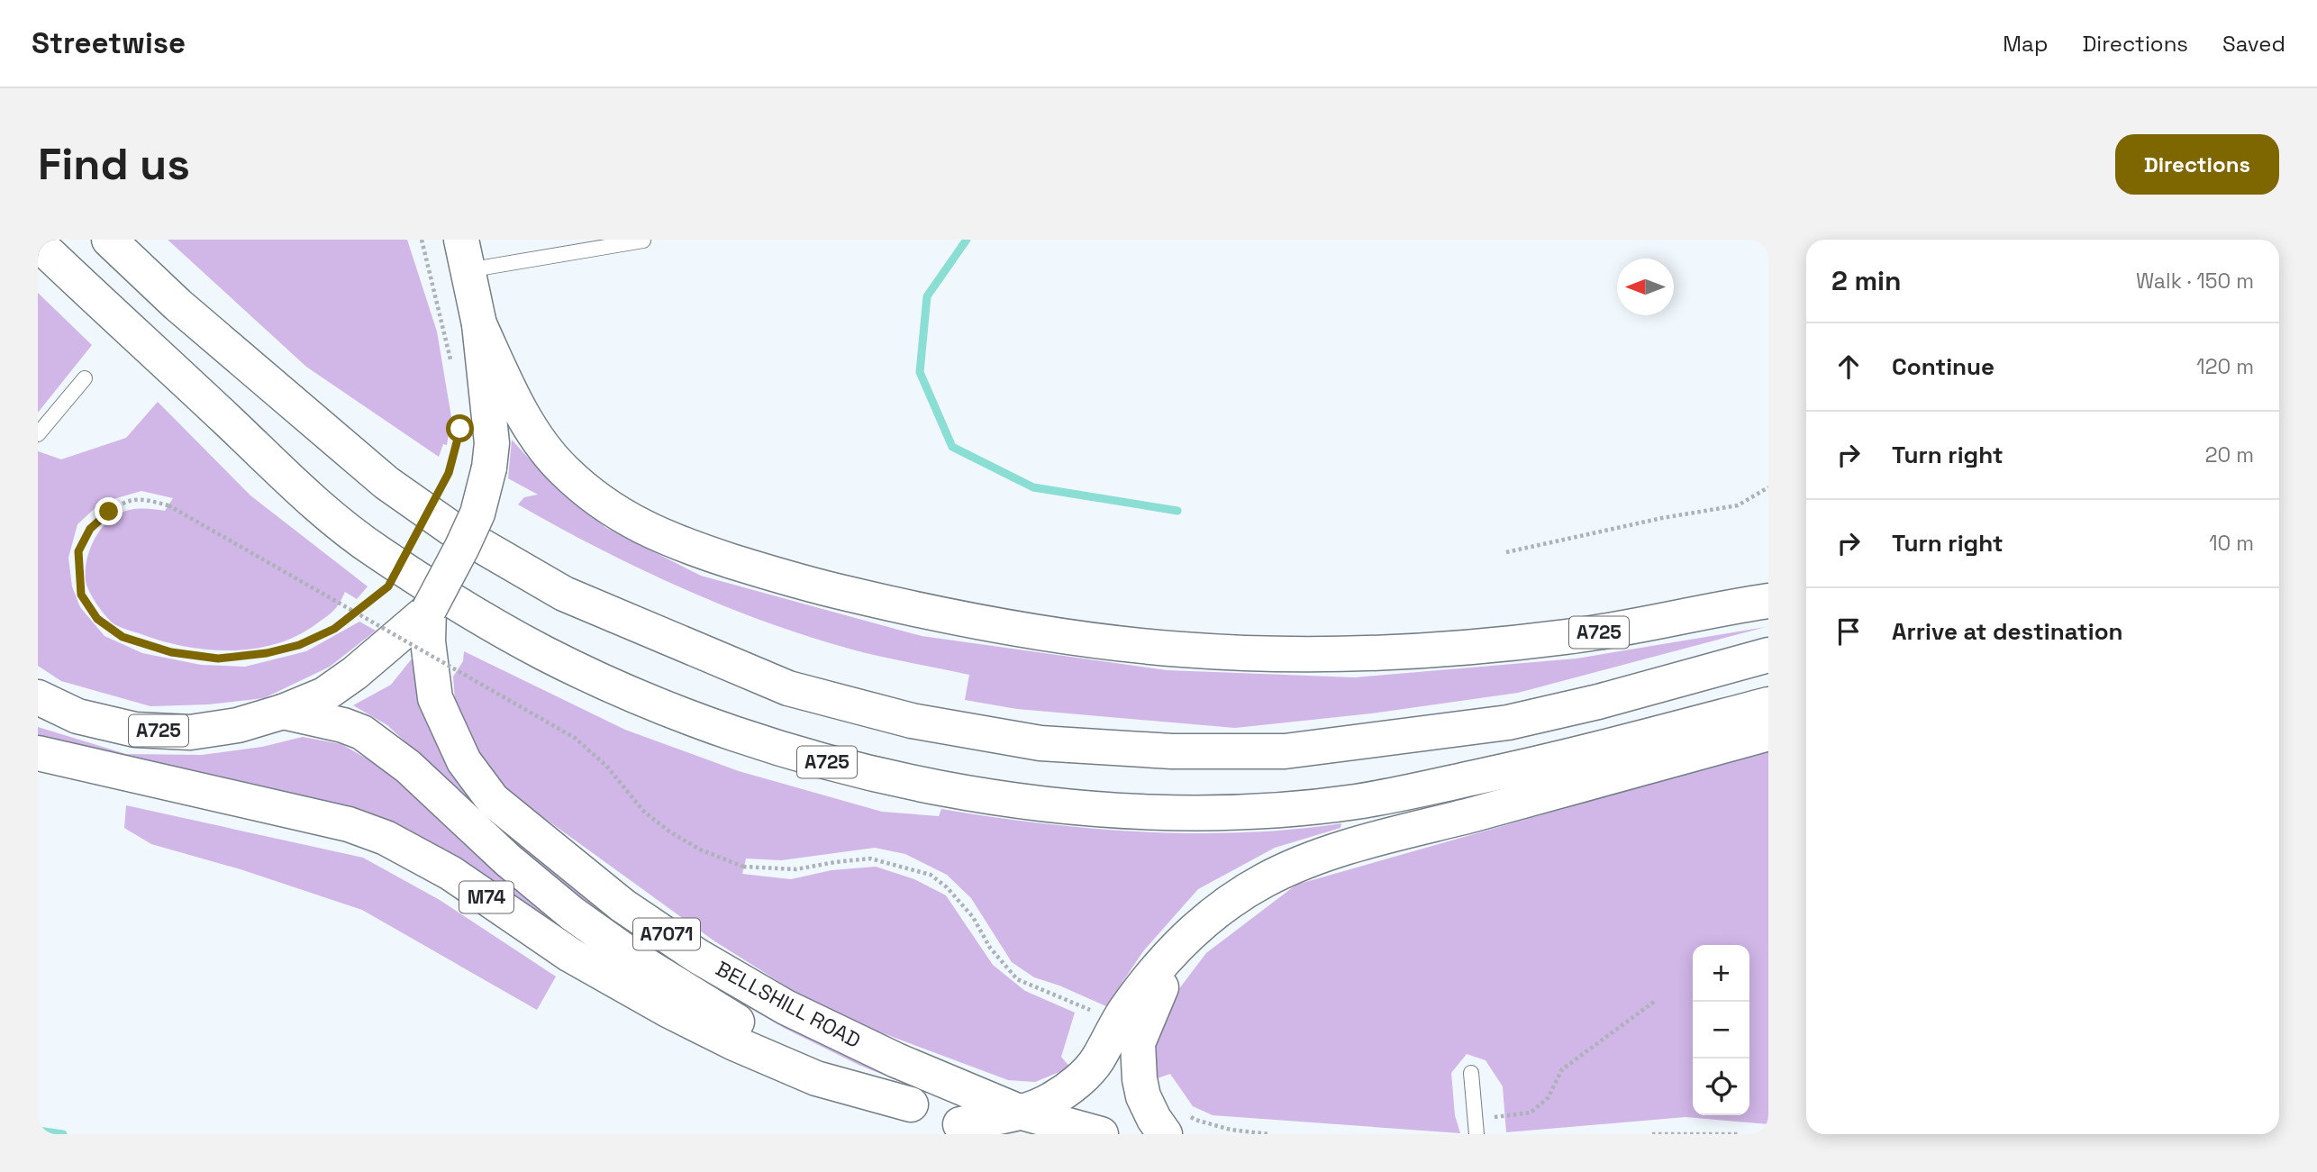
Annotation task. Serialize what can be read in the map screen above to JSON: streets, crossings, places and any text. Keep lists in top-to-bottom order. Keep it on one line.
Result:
{"streets":{"highway":["A725","M74","A7071","BELLSHILL ROAD"]},"crossings":[["A725","BELLSHILL ROAD"],["M74","BELLSHILL ROAD"]],"north":"left","page":{"header":"Streetwise","nav":["Map","Directions","Saved"],"buttons":"Directions","title":"Find us","heading":["2 min","Walk · 150 m"],"list":[["Continue","120 m"],["Turn right","20 m"],["Turn right","10 m"],"Arrive at destination"],"map_buttons":["+","−"]}}
